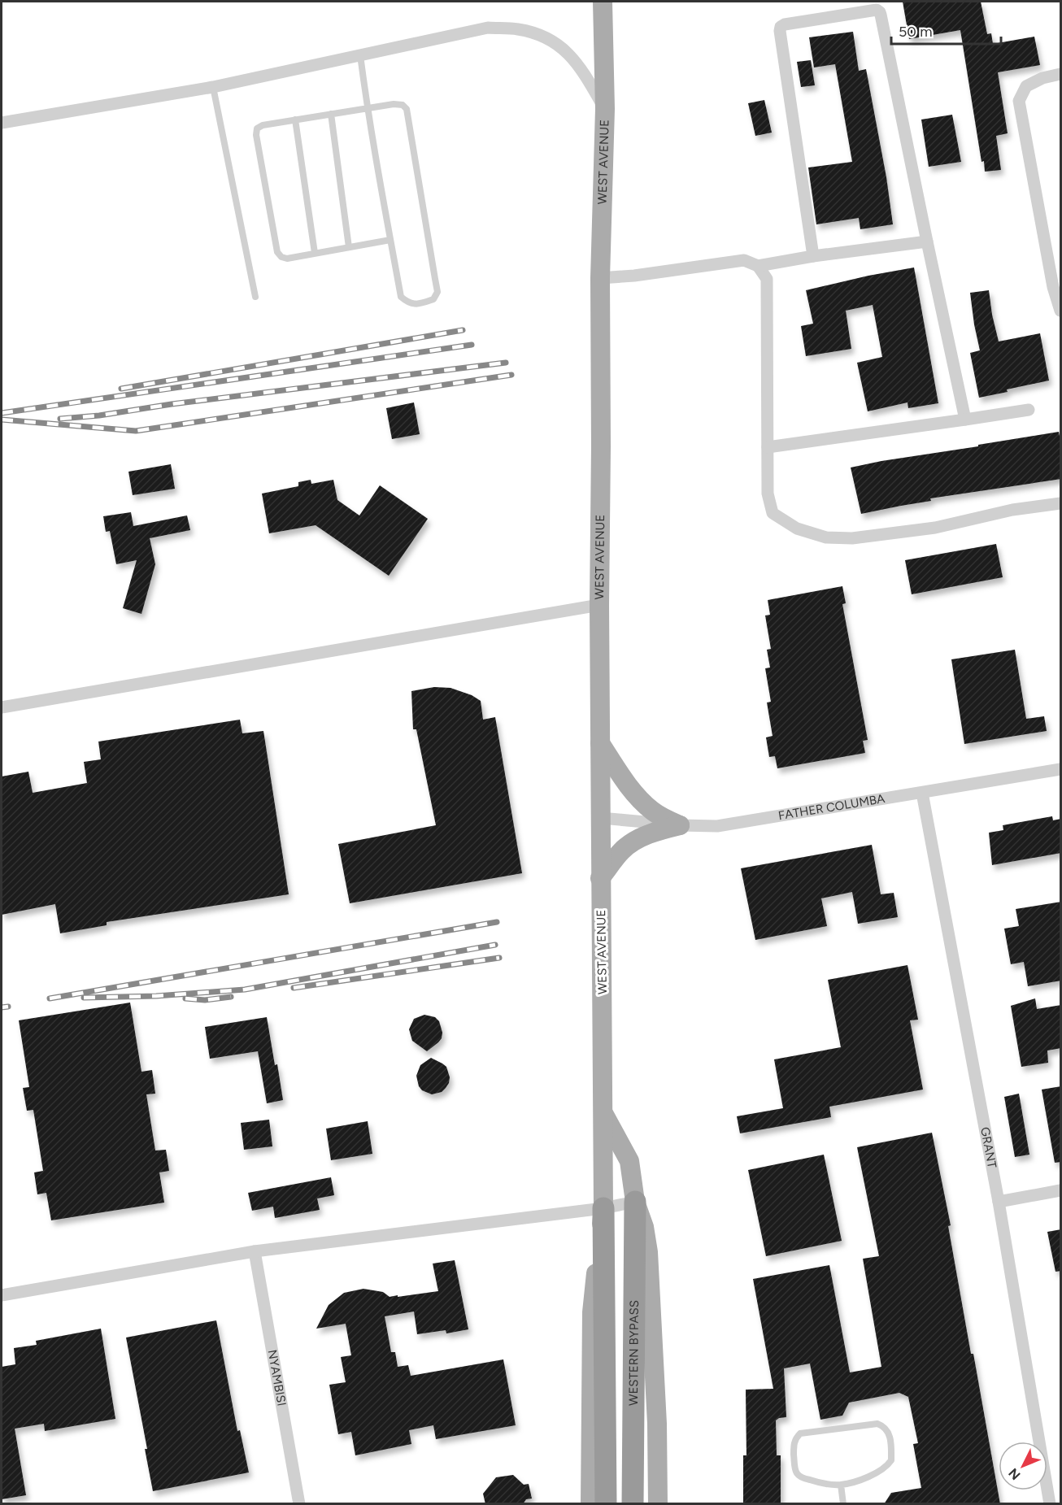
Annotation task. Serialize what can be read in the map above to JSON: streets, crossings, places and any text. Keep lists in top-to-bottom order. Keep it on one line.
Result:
{"streets":{"highway":["WESTERN BYPASS"],"main road":["WEST AVENUE"],"street":["FATHER COLUMBA","GRANT","NYAMBISI"]},"crossings":[["WEST AVENUE","FATHER COLUMBA"],["WEST AVENUE","WESTERN BYPASS"],["FATHER COLUMBA","GRANT"]],"scale_bar":"50 m","north":"bottom left"}
